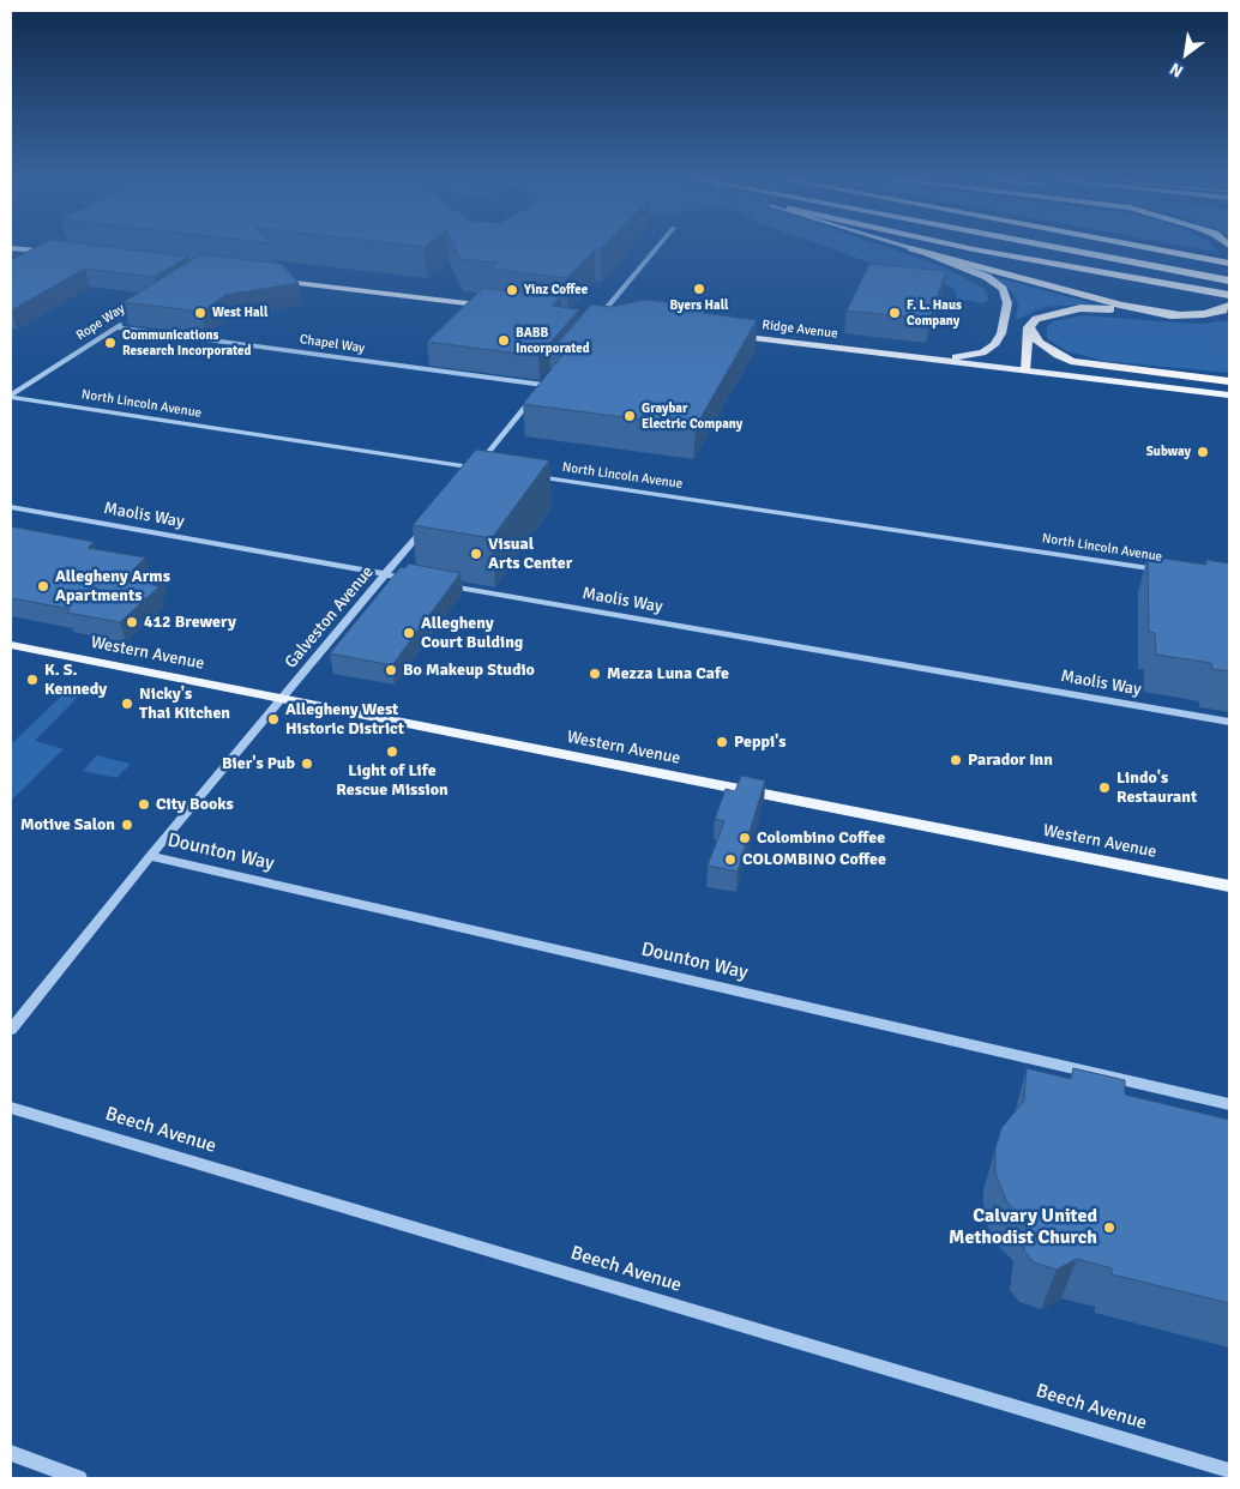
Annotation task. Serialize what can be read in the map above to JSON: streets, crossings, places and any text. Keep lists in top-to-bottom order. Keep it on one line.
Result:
{"streets":{"main road":["Ridge Avenue","Western Avenue"],"street":["Rope Way","Chapel Way","North Lincoln Avenue","Maolis Way","Galveston Avenue","Dounton Way","Beech Avenue"]},"crossings":[["Rope Way","Chapel Way"],["Rope Way","North Lincoln Avenue"],["Chapel Way","North Lincoln Avenue"],["Maolis Way","Galveston Avenue"],["Galveston Avenue","Western Avenue"],["Galveston Avenue","Dounton Way"]],"places":["Byers Hall","Yinz Coffee","West Hall","F. L. Haus Company","BABB Incorporated","Communications Research Incorporated","Graybar Electric Company","Subway","Visual Arts Center","Allegheny Arms Apartments","412 Brewery","Allegheny Court Bulding","Bo Makeup Studio","Mezza Luna Cafe","K. S. Kennedy","Nicky's Thai Kitchen","Allegheny West Historic District","Peppi's","Light of Life Rescue Mission","Parador Inn","Bier's Pub","Lindo's Restaurant","City Books","Motive Salon","Colombino Coffee","COLOMBINO Coffee","Calvary United Methodist Church"],"north":"bottom left"}
